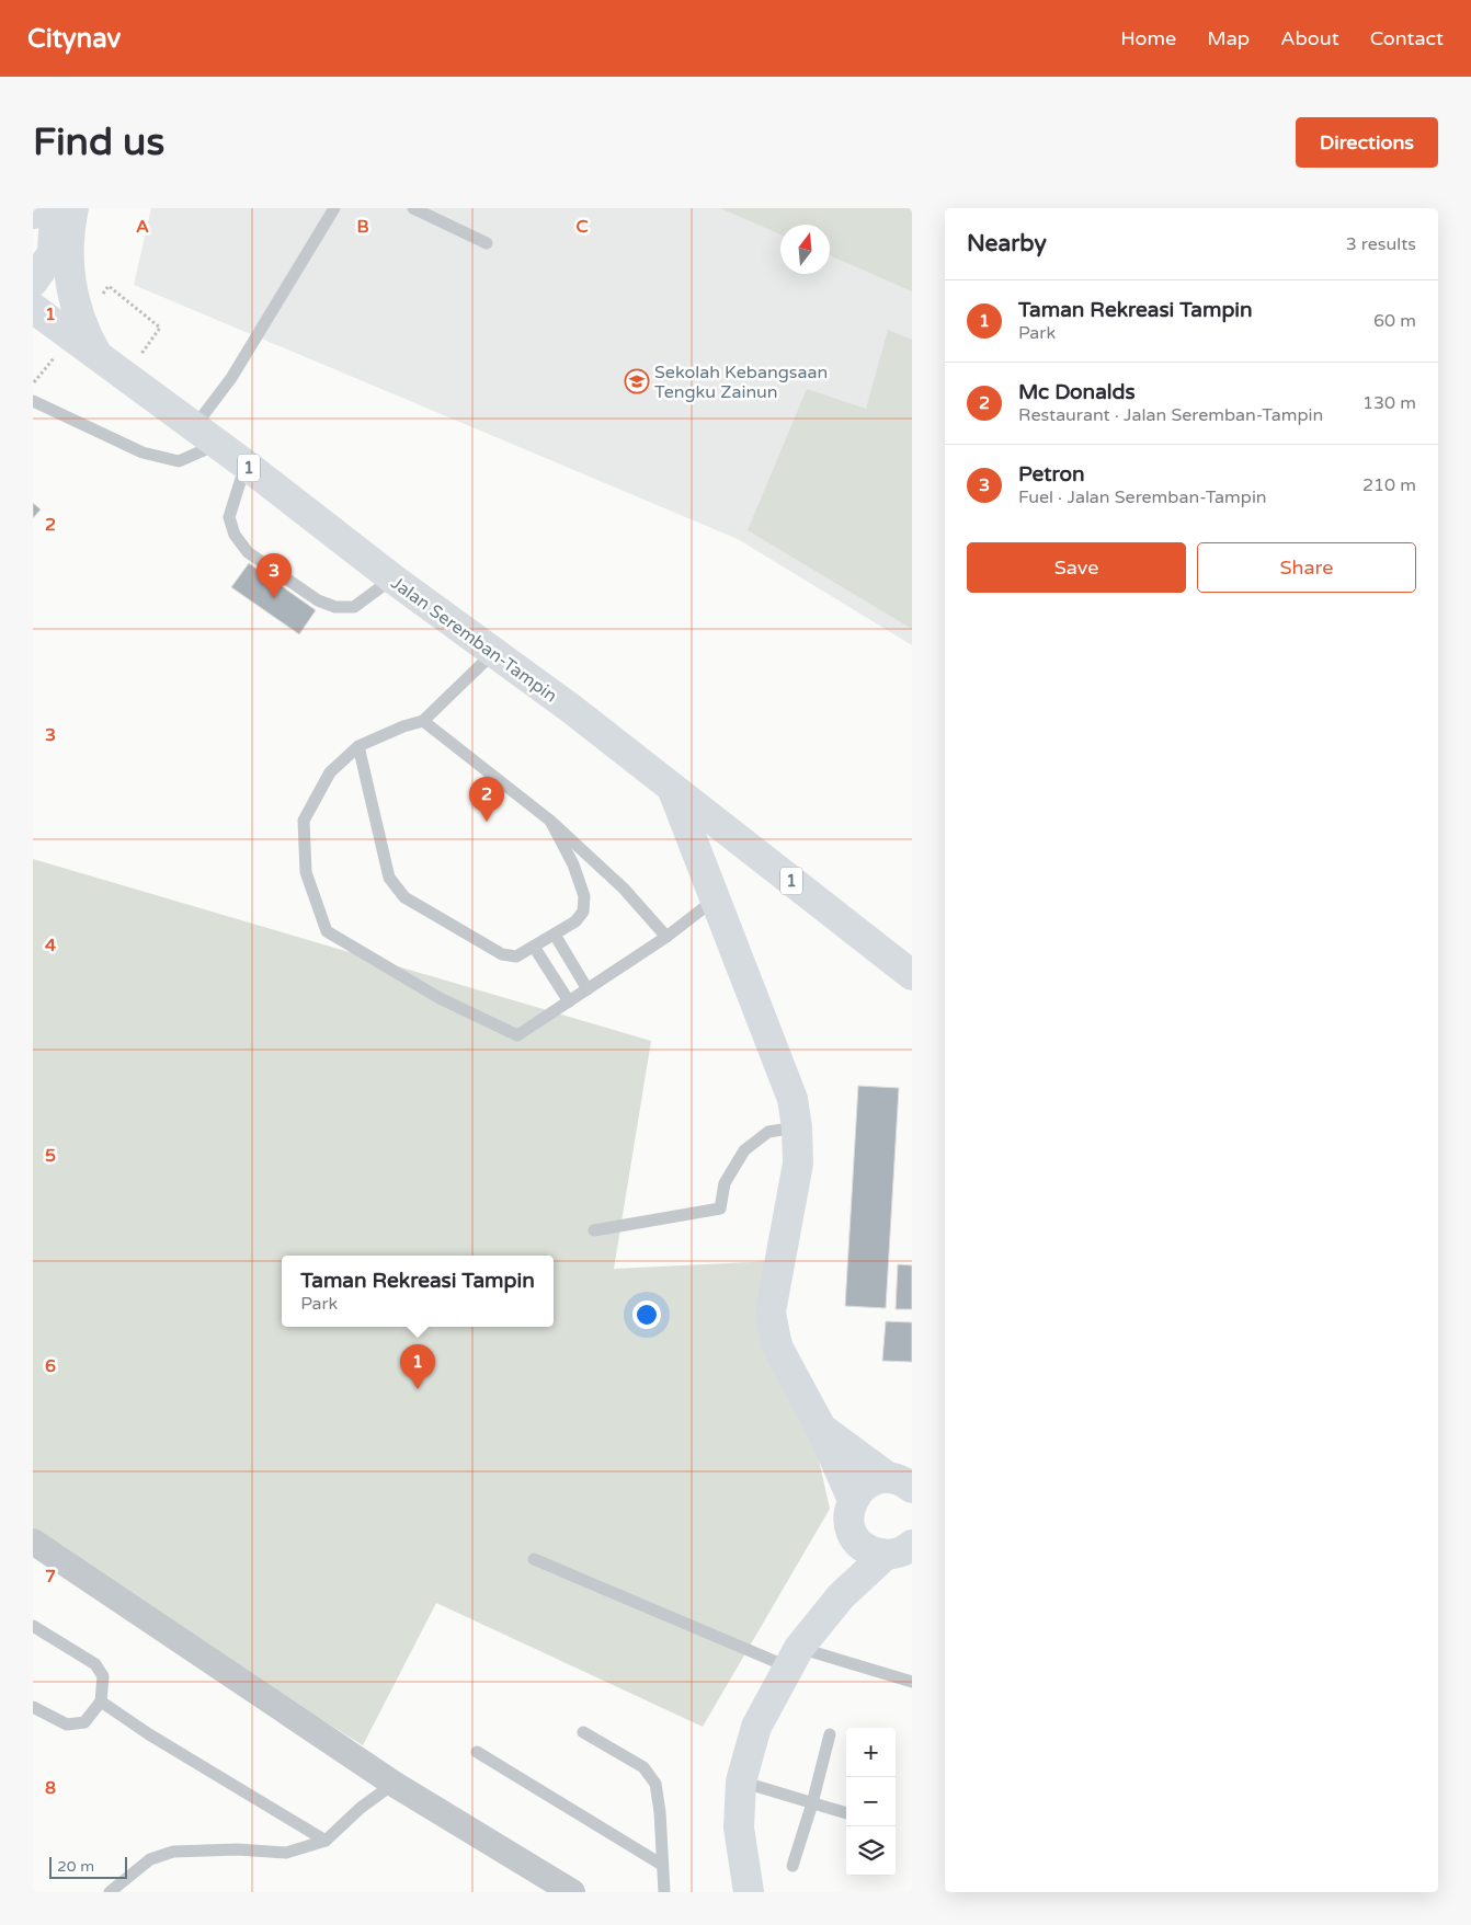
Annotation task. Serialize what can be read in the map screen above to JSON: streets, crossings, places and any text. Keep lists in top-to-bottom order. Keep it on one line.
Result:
{"streets":{"main road":["1","Jalan Seremban-Tampin"]},"places":{"school or university":["Sekolah Kebangsaan Tengku Zainun"]},"scale_bar":"20 m","north":"top","page":{"header":"Citynav","nav":["Home","Map","About","Contact"],"buttons":["Directions",["Save","Share"]],"title":"Find us","heading":["Nearby","3 results"],"list":[{"mark":"1","name":"Taman Rekreasi Tampin","note":"Park","value":"60 m"},{"mark":"2","name":"Mc Donalds","note":"Restaurant · Jalan Seremban-Tampin","value":"130 m"},{"mark":"3","name":"Petron","note":"Fuel · Jalan Seremban-Tampin","value":"210 m"}],"pins":["3","2","1"],"popup":["Taman Rekreasi Tampin","Park"],"map_buttons":["+","−"],"scale":"20 m"},"grid":{"columns":["A","B","C"],"rows":["1","2","3","4","5","6","7","8"]}}
